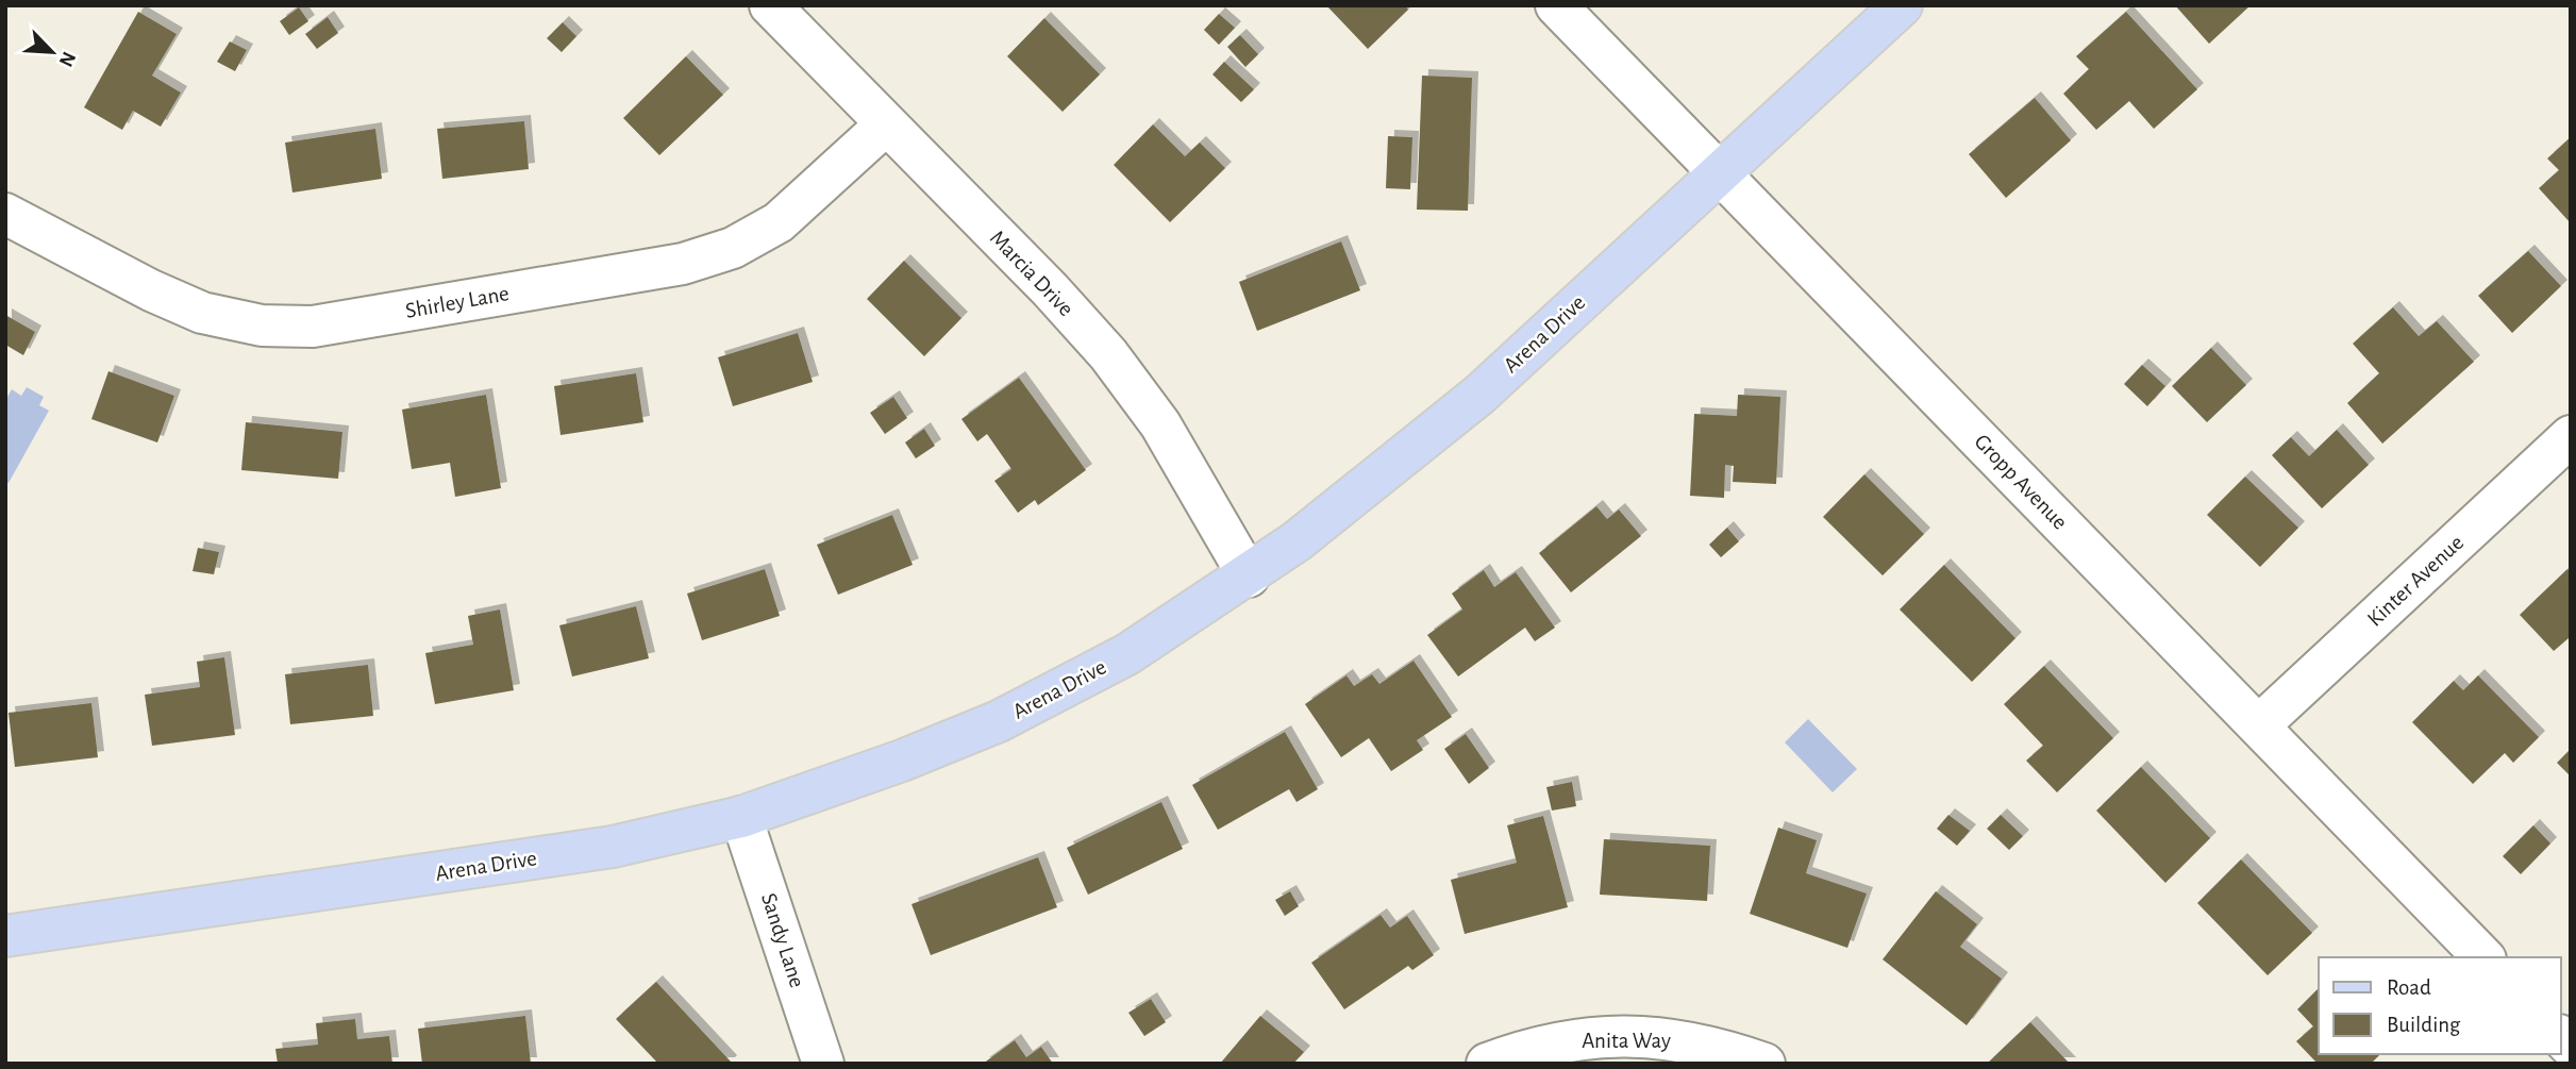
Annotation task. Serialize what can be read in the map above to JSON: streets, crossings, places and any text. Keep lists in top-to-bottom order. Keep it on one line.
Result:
{"streets":{"main road":["Arena Drive"],"street":["Marcia Drive","Shirley Lane","Gropp Avenue","Kinter Avenue","Sandy Lane","Anita Way"]},"crossings":[["Marcia Drive","Shirley Lane"],["Marcia Drive","Arena Drive"],["Arena Drive","Gropp Avenue"],["Arena Drive","Sandy Lane"],["Gropp Avenue","Kinter Avenue"]],"legend":["Road","Building"],"north":"bottom right"}
